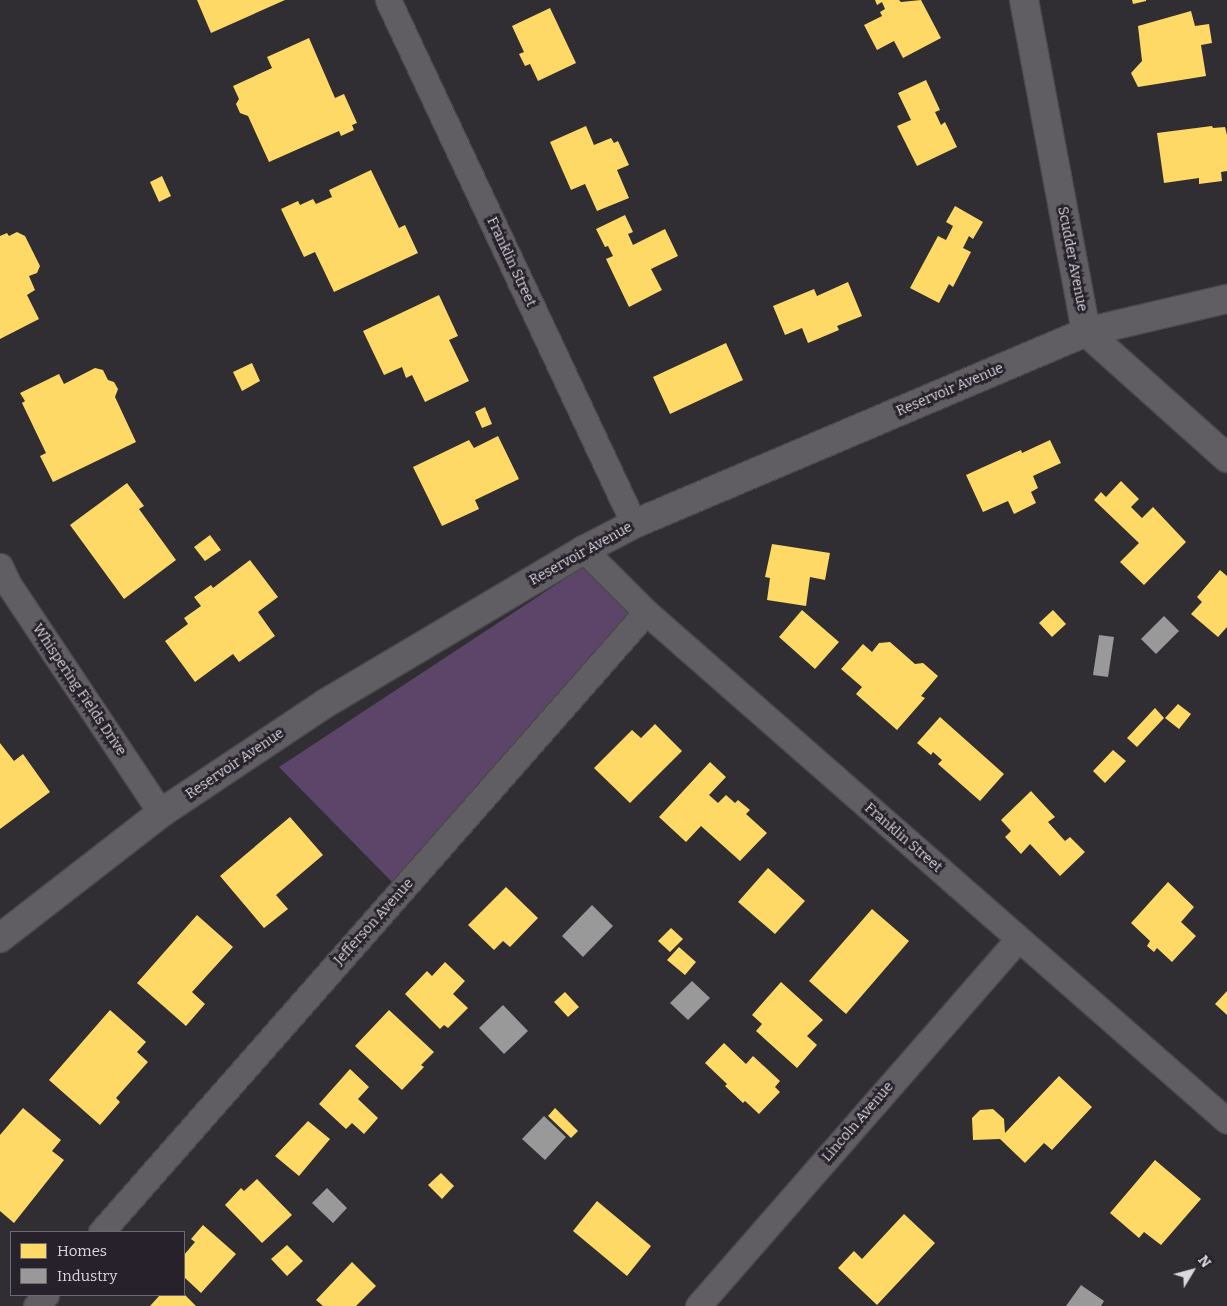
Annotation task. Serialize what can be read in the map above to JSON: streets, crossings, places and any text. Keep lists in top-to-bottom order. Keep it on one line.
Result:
{"streets":{"main road":["Scudder Avenue","Reservoir Avenue"],"street":["Franklin Street","Whispering Fields Drive","Jefferson Avenue","Lincoln Avenue"]},"crossings":[["Scudder Avenue","Reservoir Avenue"],["Franklin Street","Reservoir Avenue"],["Franklin Street","Jefferson Avenue"],["Franklin Street","Lincoln Avenue"],["Reservoir Avenue","Whispering Fields Drive"]],"legend":["Homes","Industry"],"north":"top right"}
